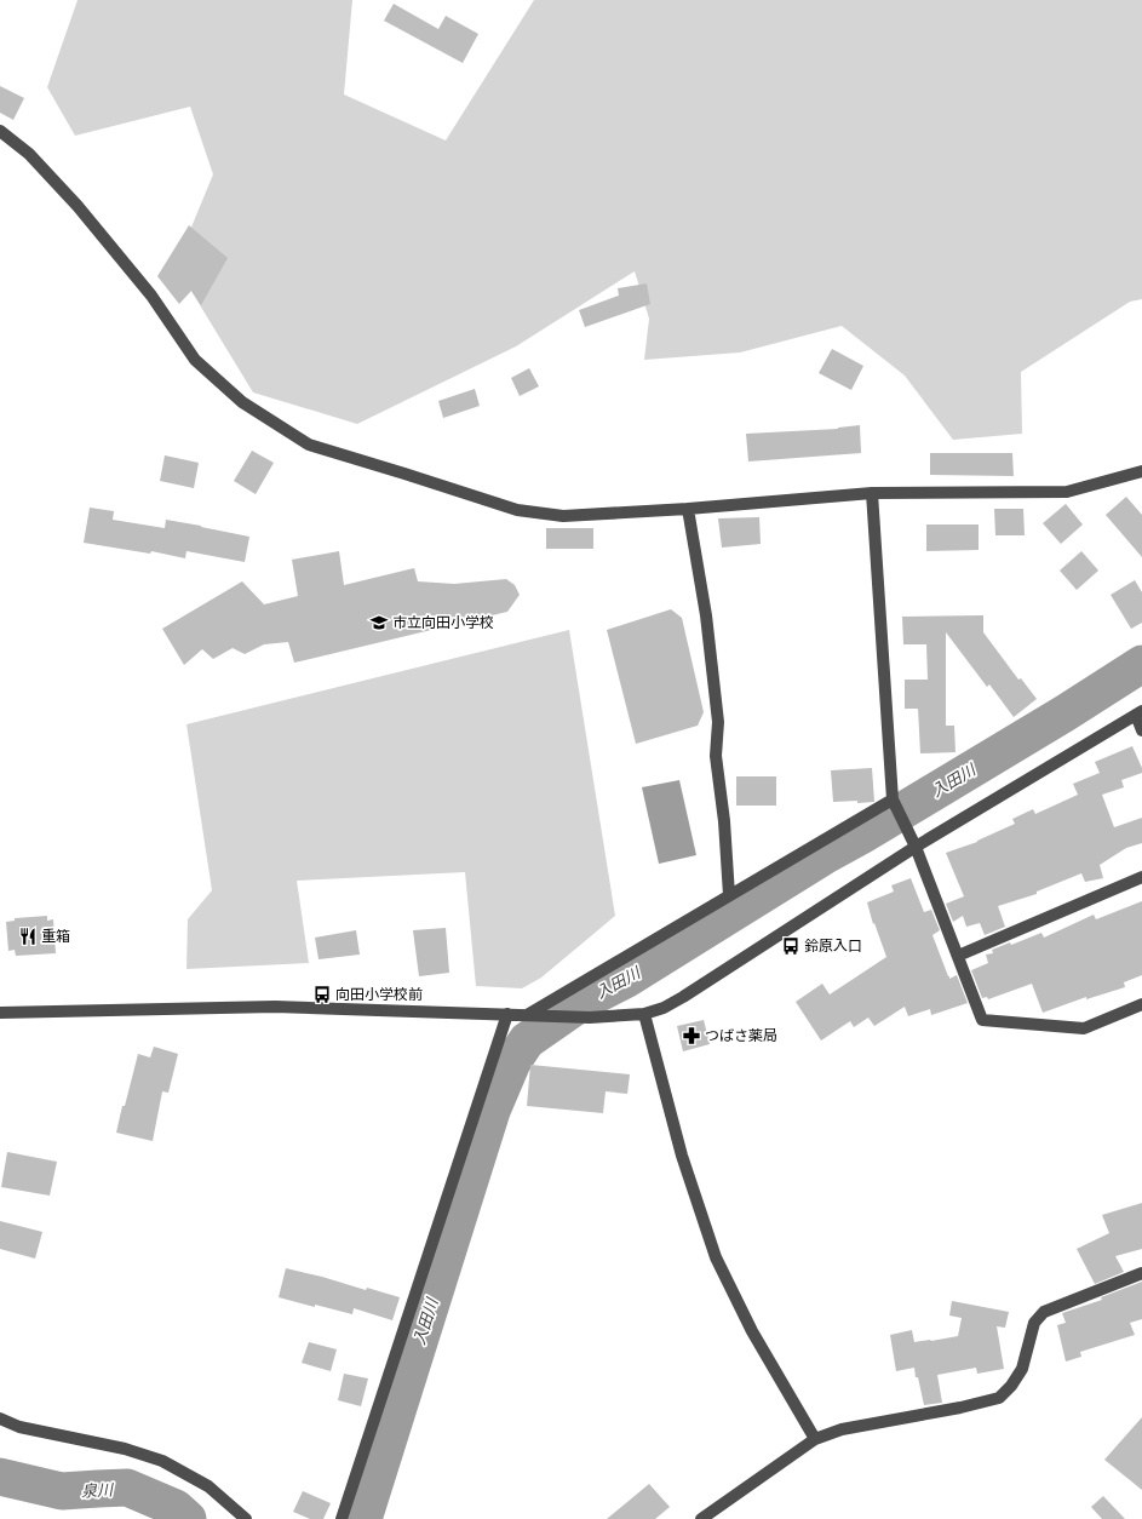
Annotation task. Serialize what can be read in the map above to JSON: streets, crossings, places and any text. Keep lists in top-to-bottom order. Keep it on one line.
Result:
{"water":["入田川","泉川"],"places":{"school or university":["市立向田小学校"],"restaurant":["重箱"],"bus stop":["鈴原入口","向田小学校前"],"pharmacy":["つばさ薬局"]}}
